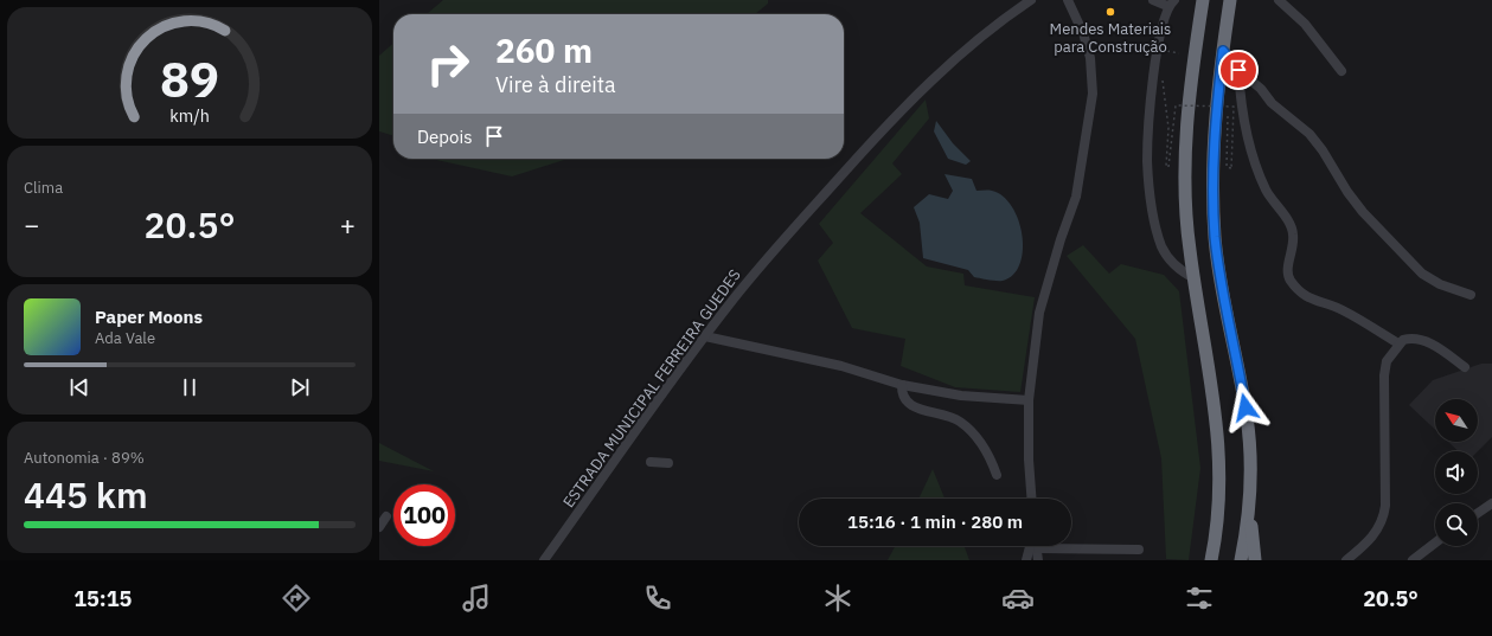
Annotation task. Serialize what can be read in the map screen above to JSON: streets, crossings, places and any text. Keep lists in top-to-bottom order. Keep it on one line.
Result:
{"streets":{"street":["ESTRADA MUNICIPAL FERREIRA GUEDES"]},"places":["Mendes Materiais para Construção"],"north":"top left","page":{"turn":["260 m","Vire à direita"],"then":"Depois","tile":["Clima",["Autonomia · 89%","445 km"]],"heat":["−","20.5°","+"],"song":["Paper Moons","Ada Vale"],"limit":"100","trip":"15:16 · 1 min · 280 m","tabs":["15:15","20.5°"],"gauge":["89","km/h"]}}
